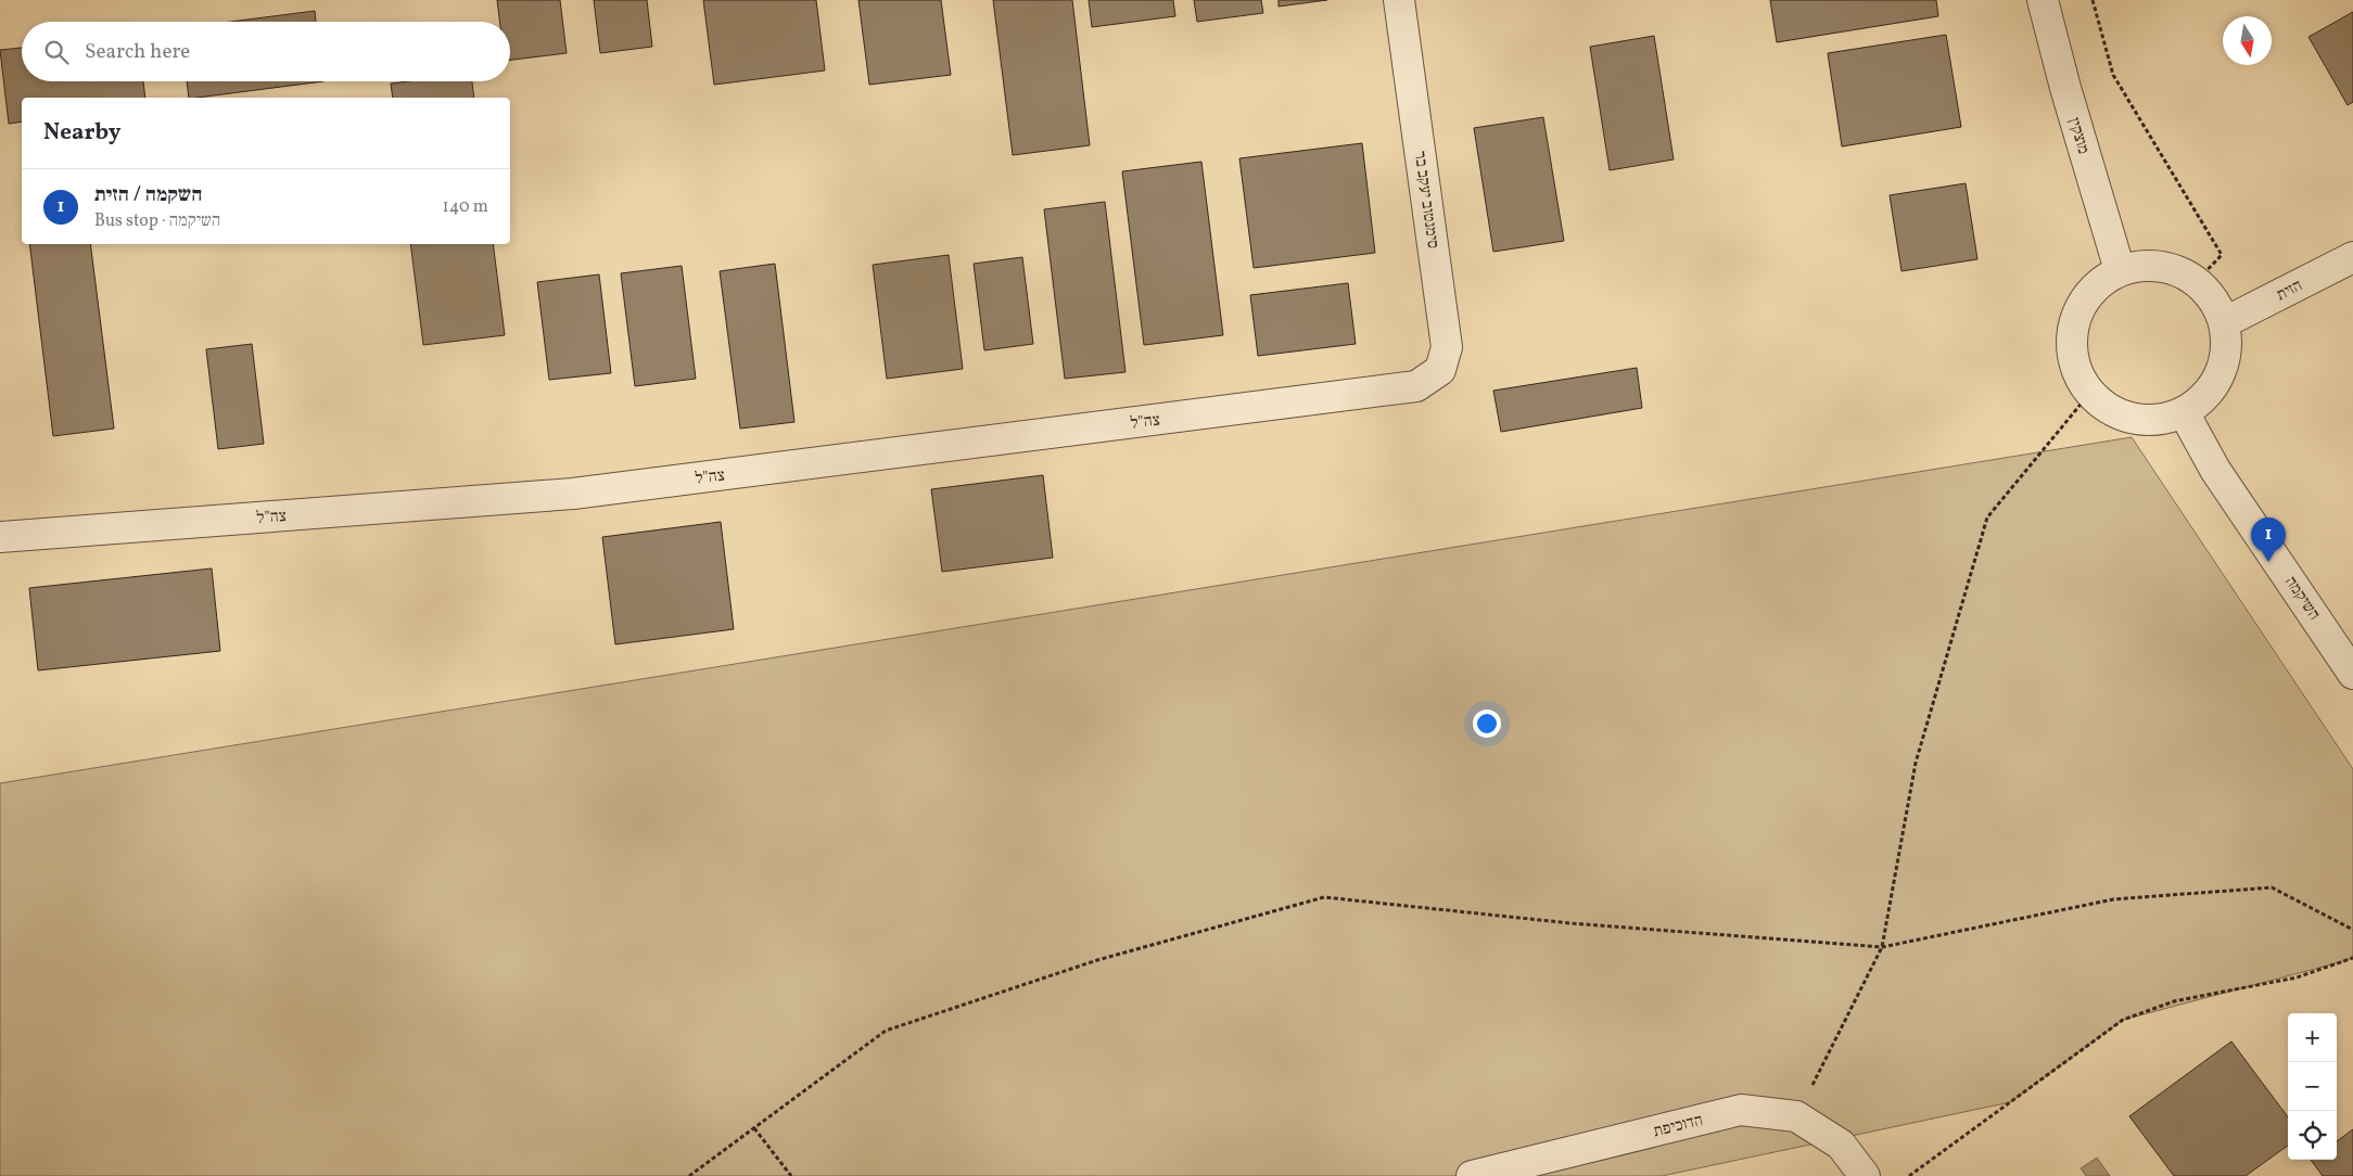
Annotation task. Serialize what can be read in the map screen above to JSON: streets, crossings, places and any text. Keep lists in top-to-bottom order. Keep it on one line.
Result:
{"streets":{"street":["מוצקין","סימנטוב יעקב בר","הזית","צה\"ל","השיקמה","הדוכיפת"]},"crossings":[["מוצקין","הזית"],["מוצקין","השיקמה"],["סימנטוב יעקב בר","צה\"ל"],["הזית","השיקמה"]],"north":"bottom","page":{"search":"Search here","heading":"Nearby","list":[{"mark":"1","name":"השקמה / הזית","note":"Bus stop · השיקמה","value":"140 m"}],"pins":"1","map_buttons":["+","−"]}}
